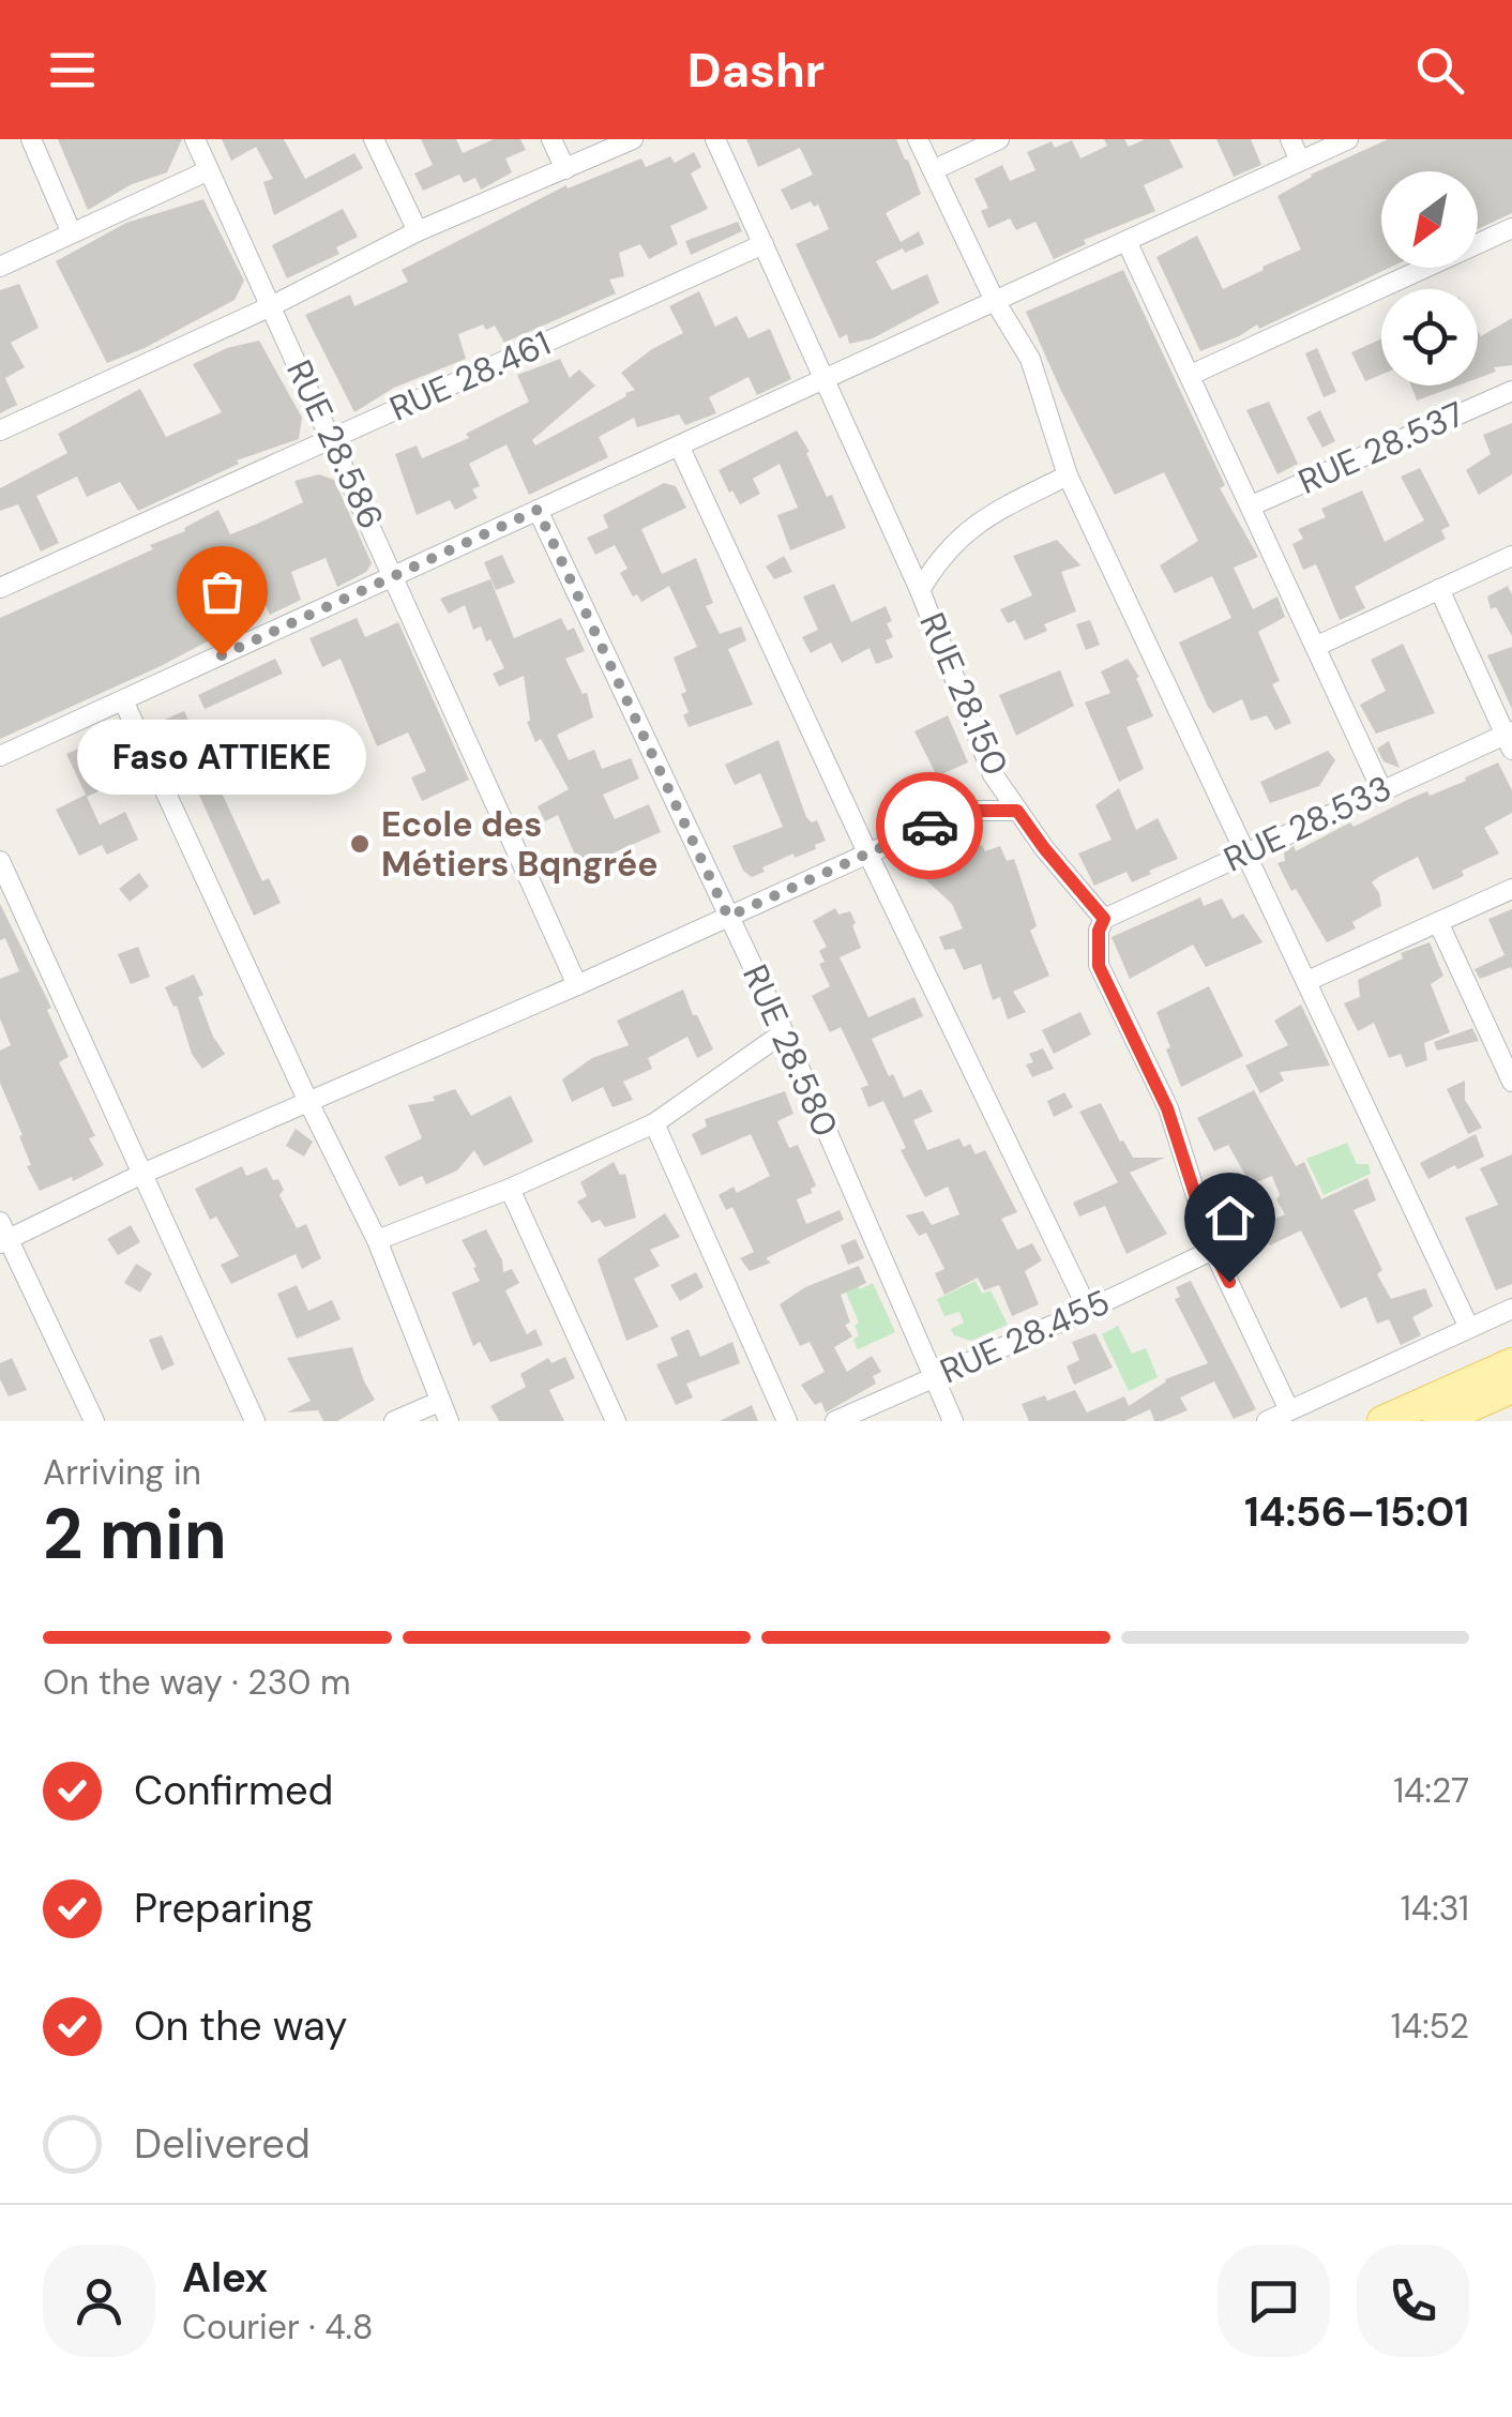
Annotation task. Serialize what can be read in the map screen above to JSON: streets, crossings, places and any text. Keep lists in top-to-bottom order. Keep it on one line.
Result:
{"streets":{"street":["RUE 28.461","RUE 28.586","RUE 28.537","RUE 28.150","RUE 28.533","RUE 28.580","RUE 28.455"]},"crossings":[["RUE 28.461","RUE 28.586"],["RUE 28.461","RUE 28.150"],["RUE 28.150","RUE 28.533"],["RUE 28.580","RUE 28.455"]],"places":["Faso ATTIEKE","Ecole des Métiers Bqngrée"],"north":"bottom left","page":{"header":"Dashr","bubble":"Faso ATTIEKE","heading":["2 min","Arriving in","14:56–15:01"],"panel":["Alex","Courier · 4.8"],"bar":"On the way · 230 m","list":[["Confirmed","14:27"],["Preparing","14:31"],["On the way","14:52"],"Delivered"]}}
